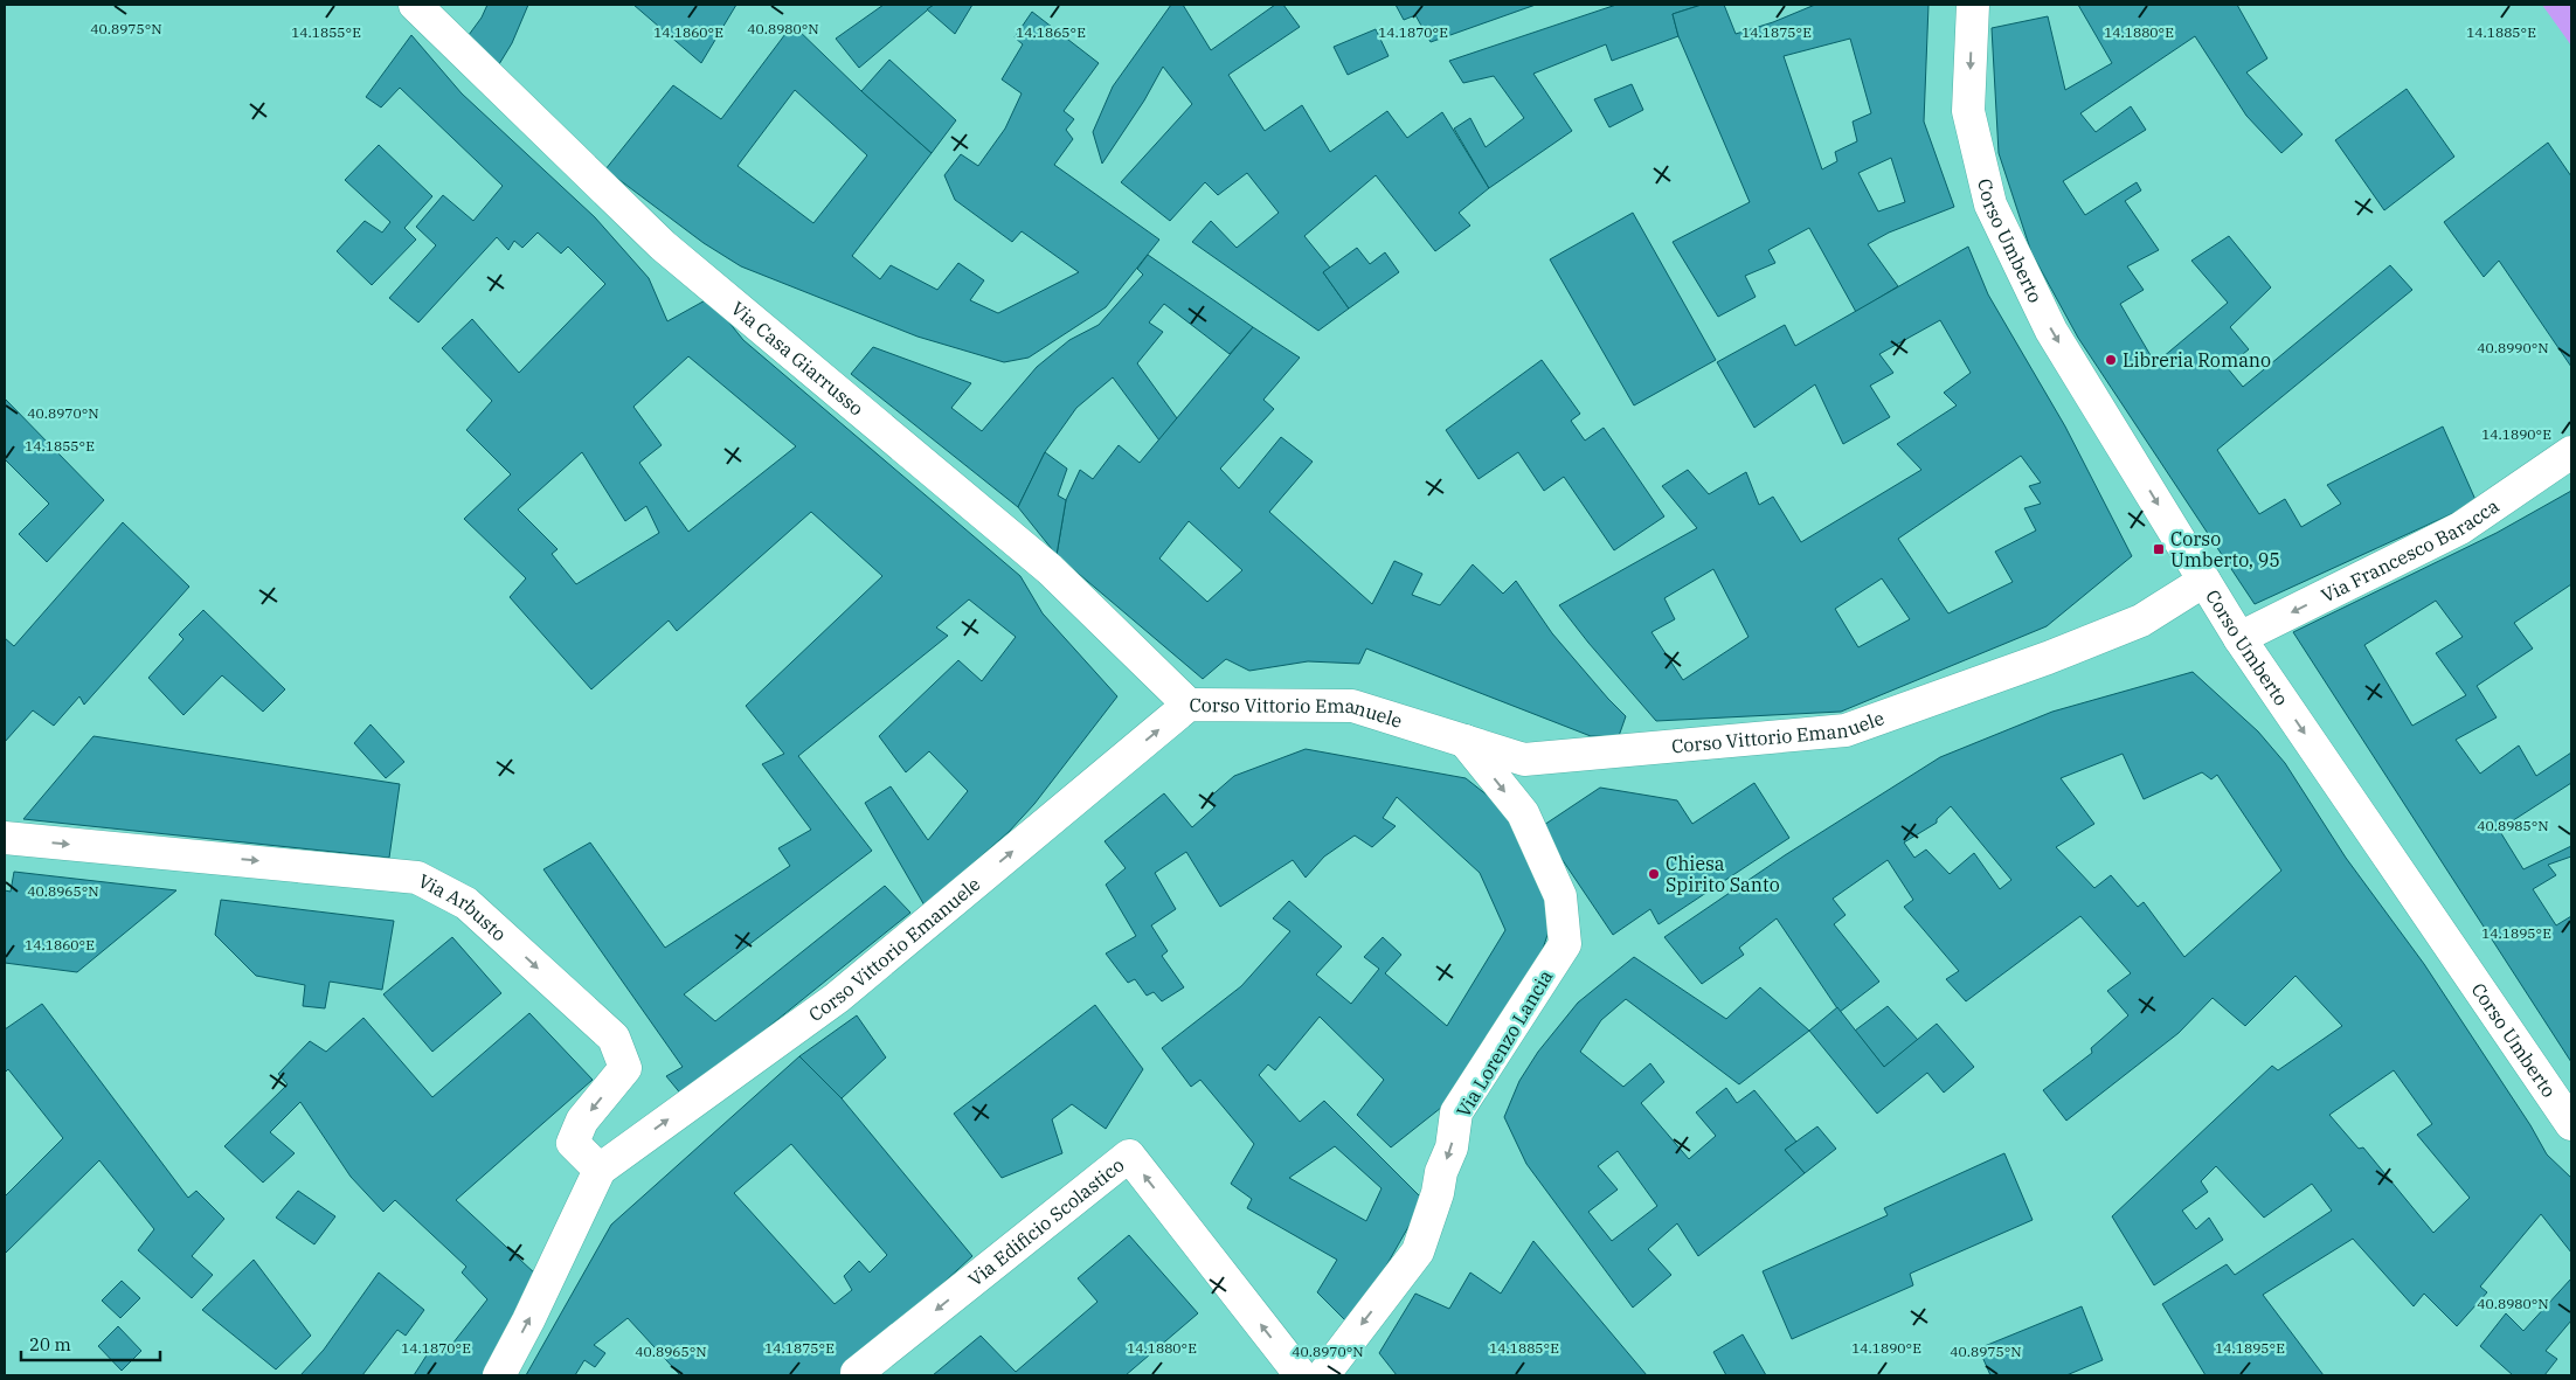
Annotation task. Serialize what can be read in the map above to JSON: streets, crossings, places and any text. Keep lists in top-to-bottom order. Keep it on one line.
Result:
{"streets":{"street":["Corso Umberto","Via Casa Giarrusso","Via Francesco Baracca","Corso Vittorio Emanuele","Via Arbusto","Via Lorenzo Lancia","Via Edificio Scolastico"]},"crossings":[["Corso Umberto","Via Francesco Baracca"],["Corso Umberto","Corso Vittorio Emanuele"],["Via Casa Giarrusso","Corso Vittorio Emanuele"],["Corso Vittorio Emanuele","Via Arbusto"],["Corso Vittorio Emanuele","Via Lorenzo Lancia"]],"one_way":["Corso Umberto","Via Francesco Baracca","Corso Vittorio Emanuele","Via Arbusto","Via Lorenzo Lancia"],"places":{"other":["Libreria Romano","Chiesa Spirito Santo"],"transit":["Corso Umberto, 95"]},"scale_bar":"20 m","coordinates":["40.8975°N","40.8980°N","14.1855°E","14.1860°E","14.1865°E","14.1875°E","14.1870°E","14.1880°E","14.1885°E","40.8990°N","40.8970°N","14.1890°E","40.8985°N","40.8965°N","14.1895°E"]}
